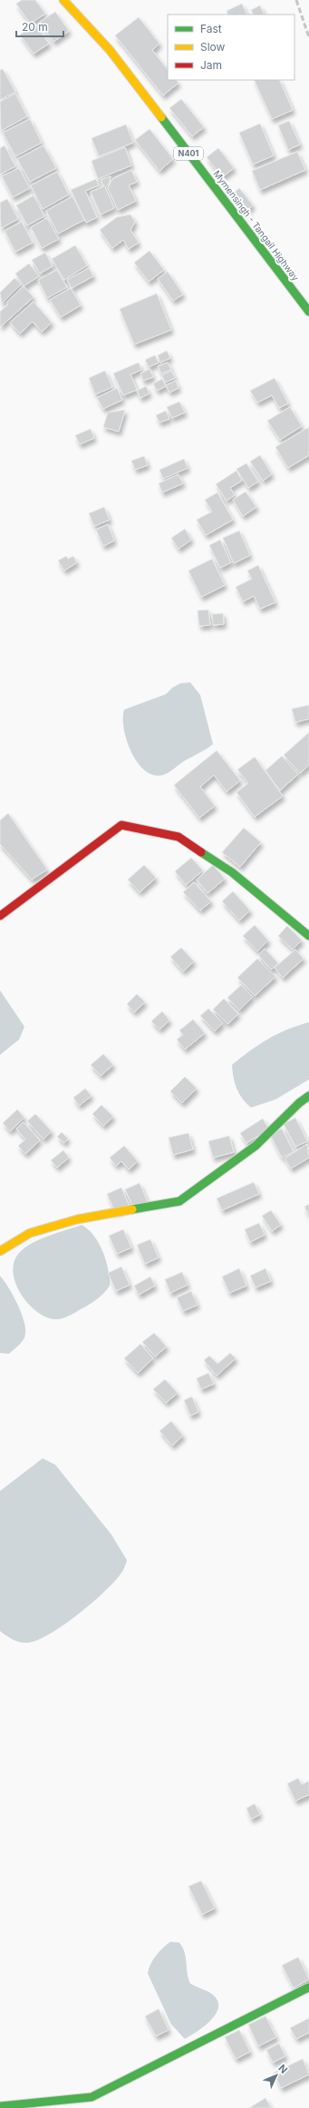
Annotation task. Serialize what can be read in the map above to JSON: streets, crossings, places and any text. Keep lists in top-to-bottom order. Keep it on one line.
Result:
{"streets":{"main road":["N401","Mymensingh - Tangail Highway"]},"legend":["Fast","Slow","Jam"],"scale_bar":"20 m","north":"top right"}
